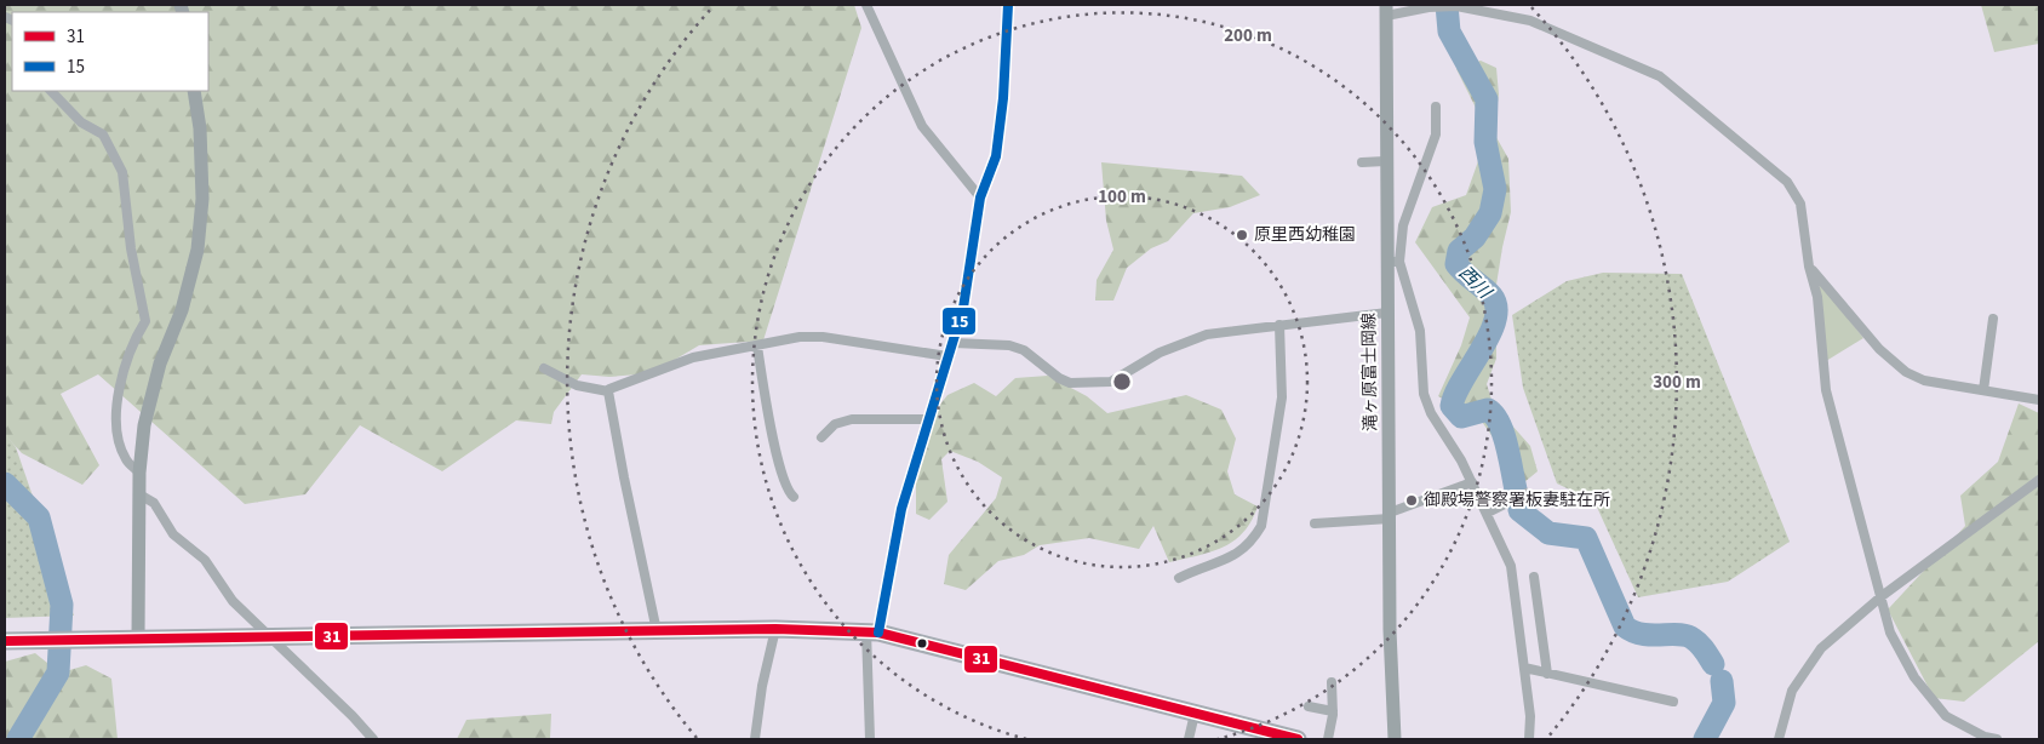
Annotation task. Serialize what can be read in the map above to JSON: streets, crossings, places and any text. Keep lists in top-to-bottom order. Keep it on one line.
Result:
{"streets":{"main road":["滝ヶ原富士岡線"]},"water":["西川"],"places":["原里西幼稚園","御殿場警察署板妻駐在所"],"lines":["transit line 15","transit line 31"],"legend":["31","15"],"rings":["200 m","100 m","300 m"]}
